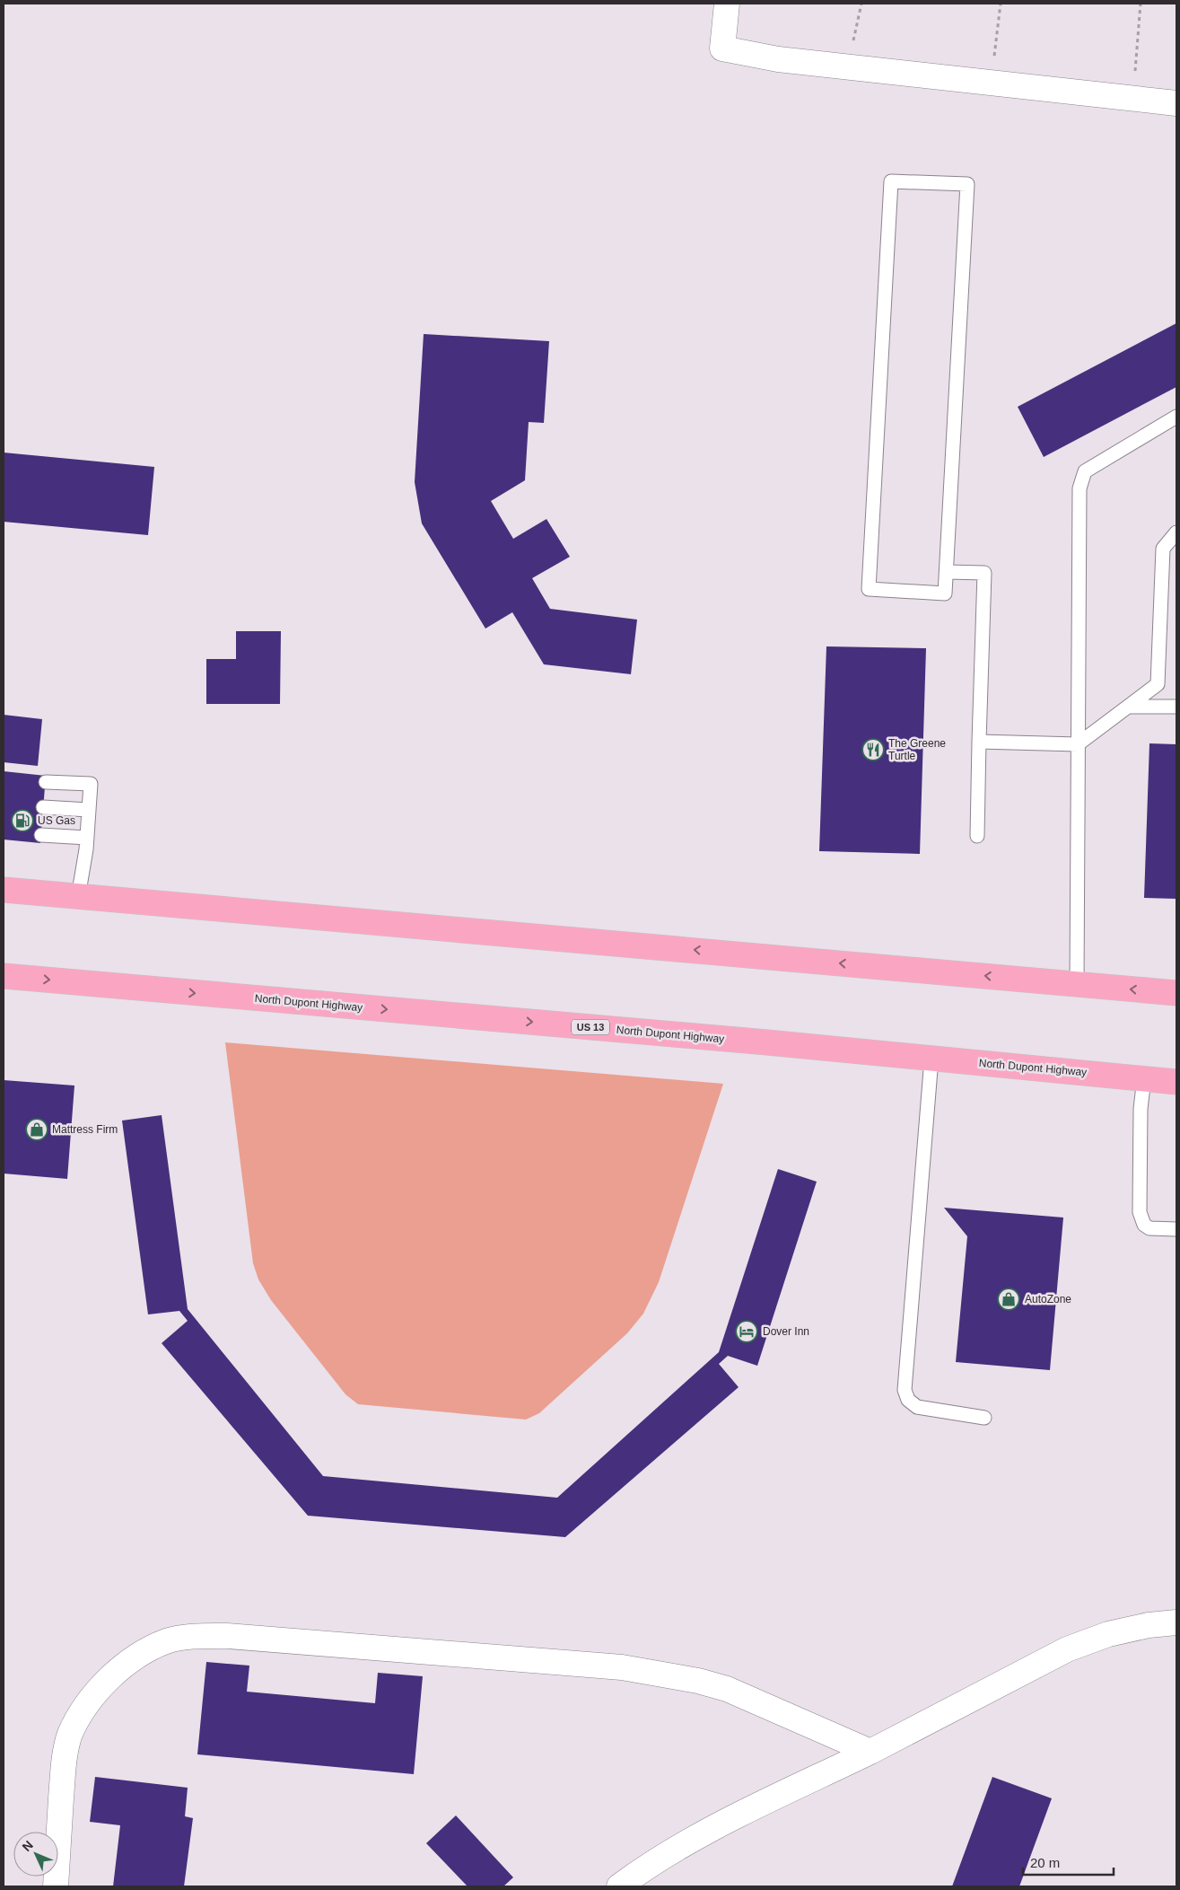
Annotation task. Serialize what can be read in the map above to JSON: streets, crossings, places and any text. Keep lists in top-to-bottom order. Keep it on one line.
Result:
{"streets":{"highway":["North Dupont Highway","US 13"]},"places":{"restaurant":["The Greene Turtle"],"fuel station":["US Gas"],"shop":["Mattress Firm","AutoZone"],"hotel":["Dover Inn"]},"scale_bar":"20 m","north":"top left"}
